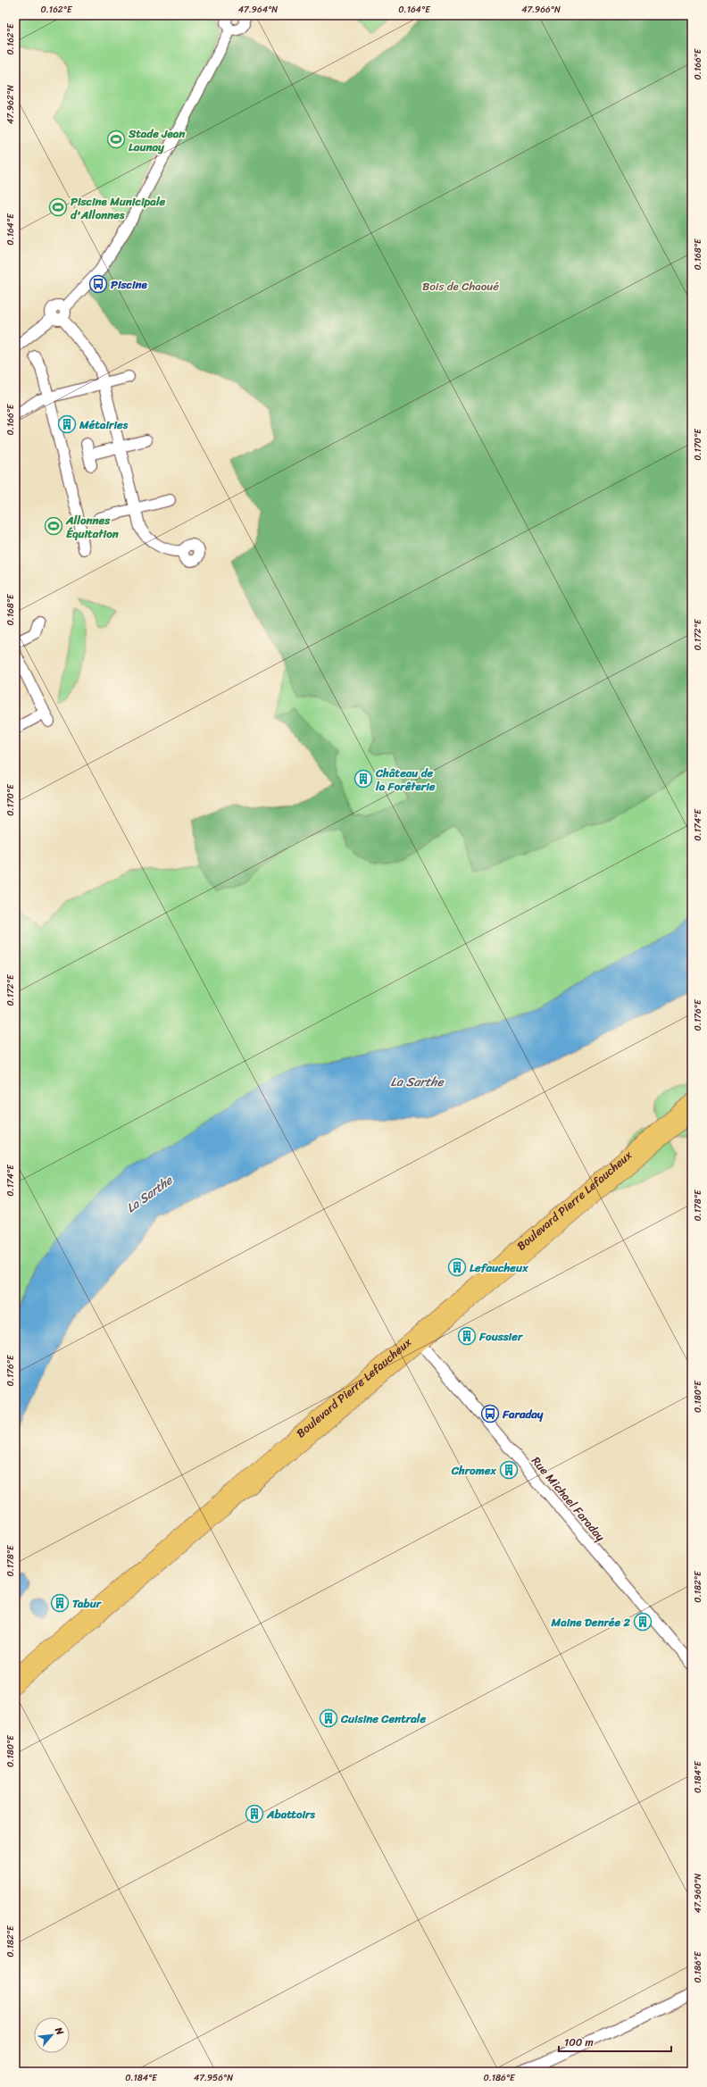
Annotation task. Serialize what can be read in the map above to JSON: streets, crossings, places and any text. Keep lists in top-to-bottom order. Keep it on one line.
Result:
{"streets":{"main road":["Boulevard Pierre Lefaucheux"],"street":["Rue Michael Faraday"]},"water":["La Sarthe"],"parks":["Bois de Chaoué"],"places":{"sports":["Stade Jean Launay","Piscine Municipale d'Allonnes","Allonnes Équitation"],"bus stop":["Piscine","Faraday"],"building":["Métairies","Château de la Forêterie","Lefaucheux","Foussier","Chromex","Tabur","Maine Denrée 2","Cuisine Centrale","Abattoirs"]},"scale_bar":"100 m","north":"top right","coordinates":["0.162°E","47.964°N","0.164°E","47.966°N","0.166°E","47.962°N","0.168°E","0.170°E","0.172°E","0.174°E","0.176°E","0.178°E","0.180°E","0.182°E","0.184°E","47.960°N","0.186°E","47.956°N"]}
